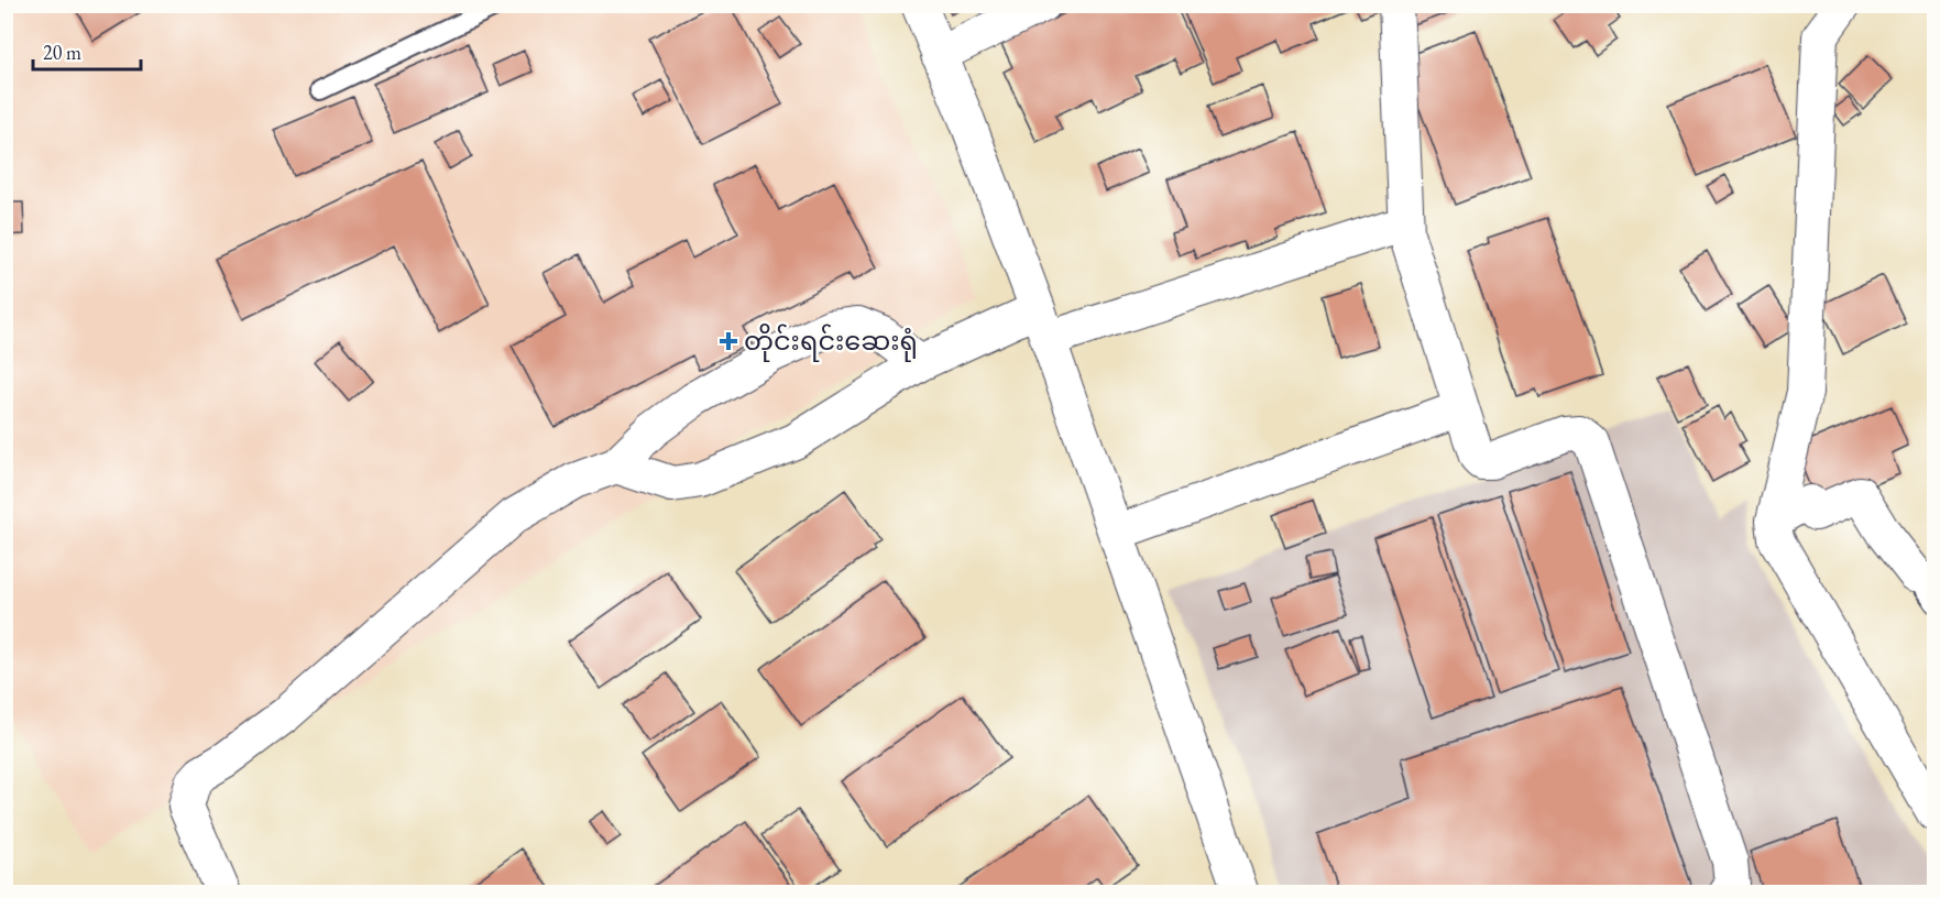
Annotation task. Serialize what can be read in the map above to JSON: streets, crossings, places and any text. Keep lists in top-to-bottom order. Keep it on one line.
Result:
{"places":{"health":["တိုင်းရင်းဆေးရုံ"]},"scale_bar":"20 m"}
